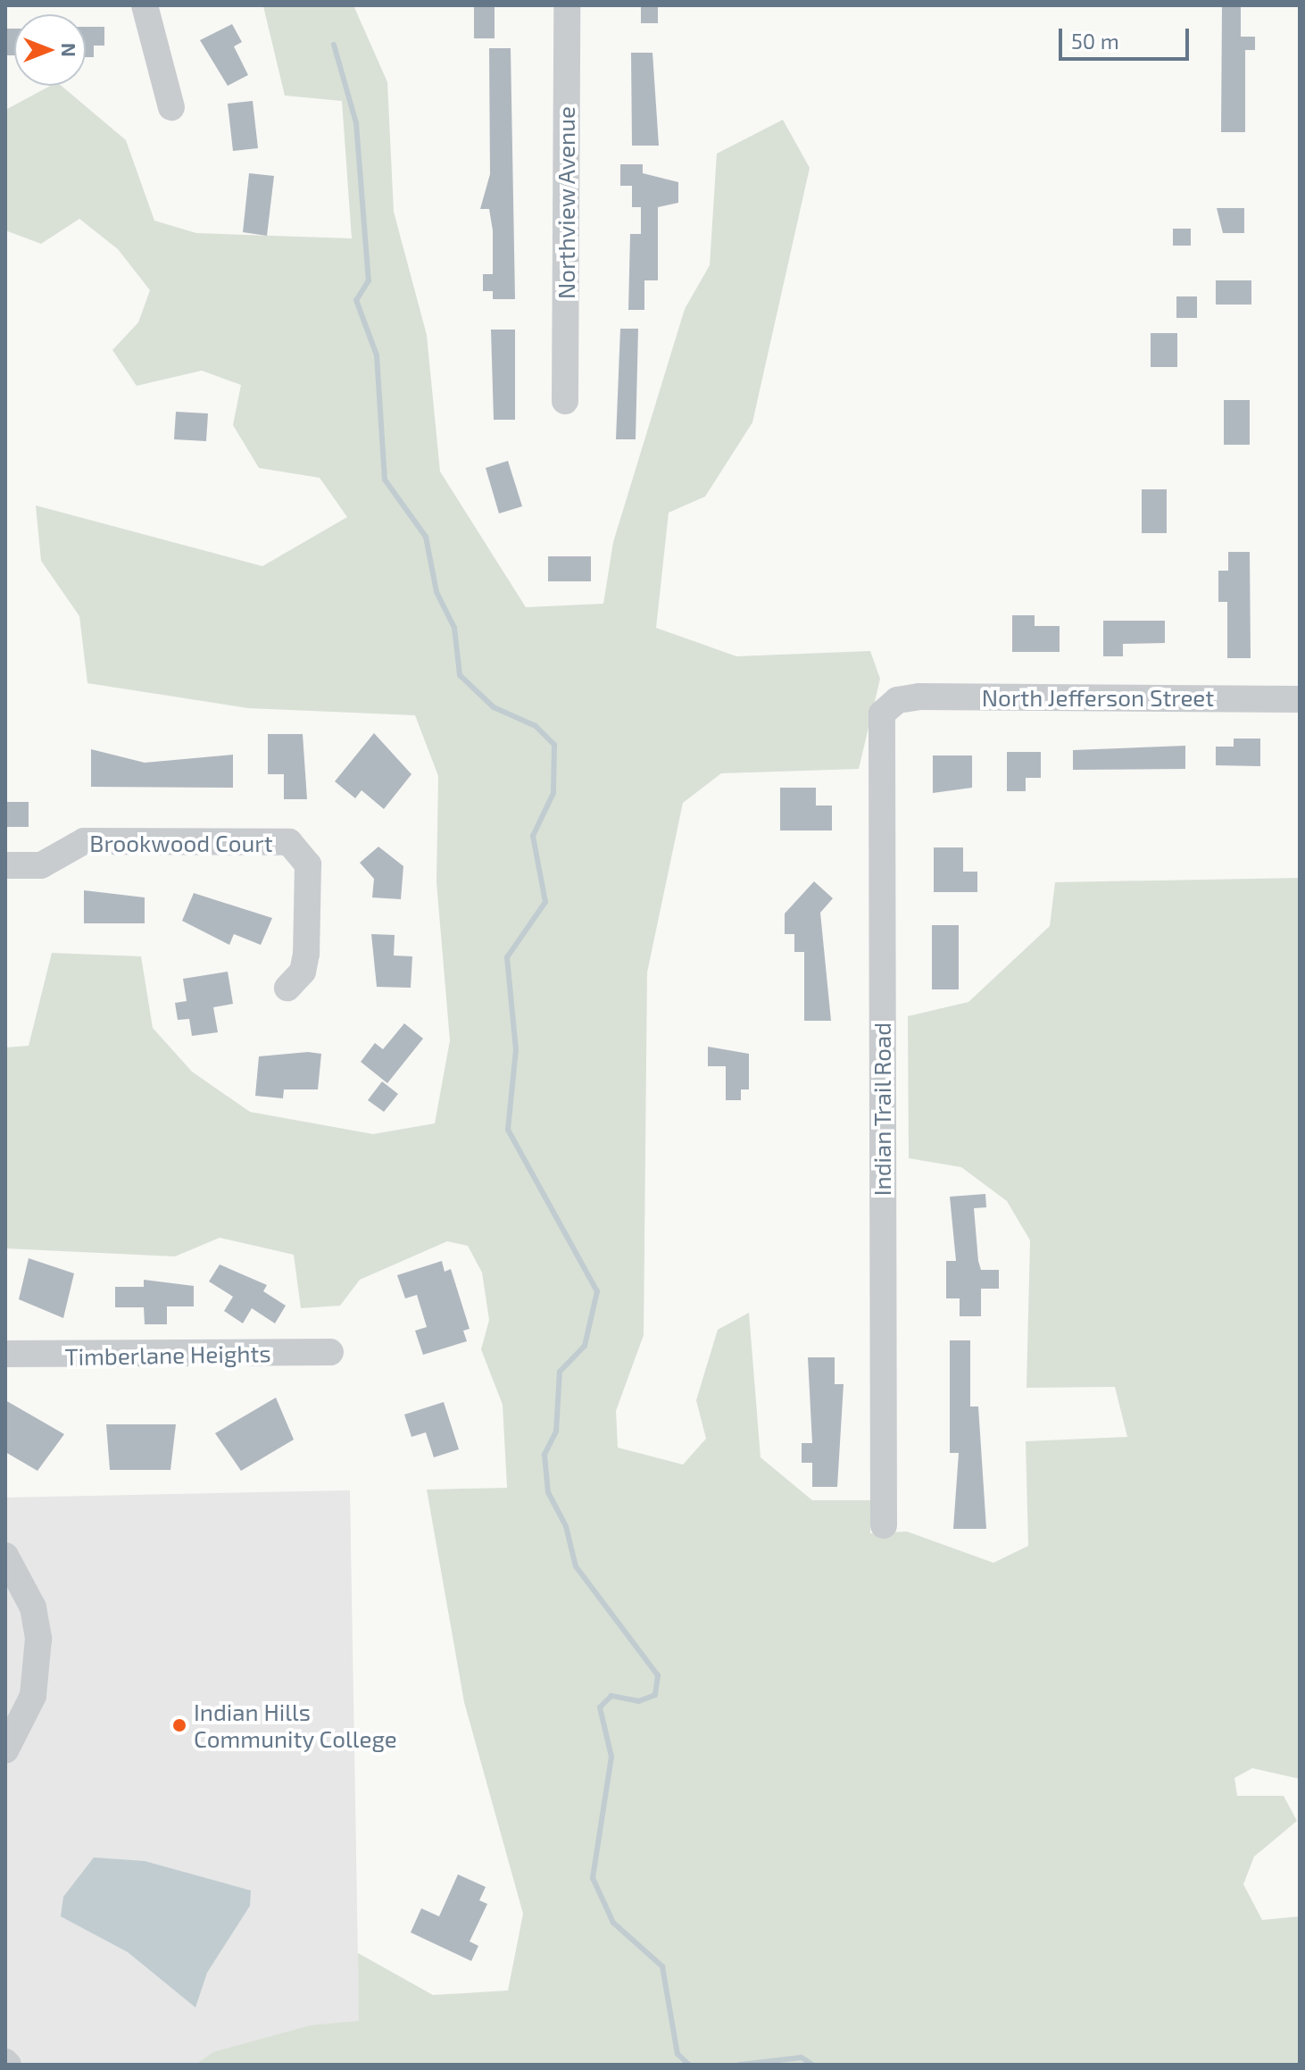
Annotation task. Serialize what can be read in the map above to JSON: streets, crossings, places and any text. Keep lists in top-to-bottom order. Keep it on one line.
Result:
{"streets":{"street":["Northview Avenue","North Jefferson Street","Brookwood Court","Indian Trail Road","Timberlane Heights"]},"crossings":[["North Jefferson Street","Indian Trail Road"]],"places":["Indian Hills Community College"],"scale_bar":"50 m","north":"right"}
